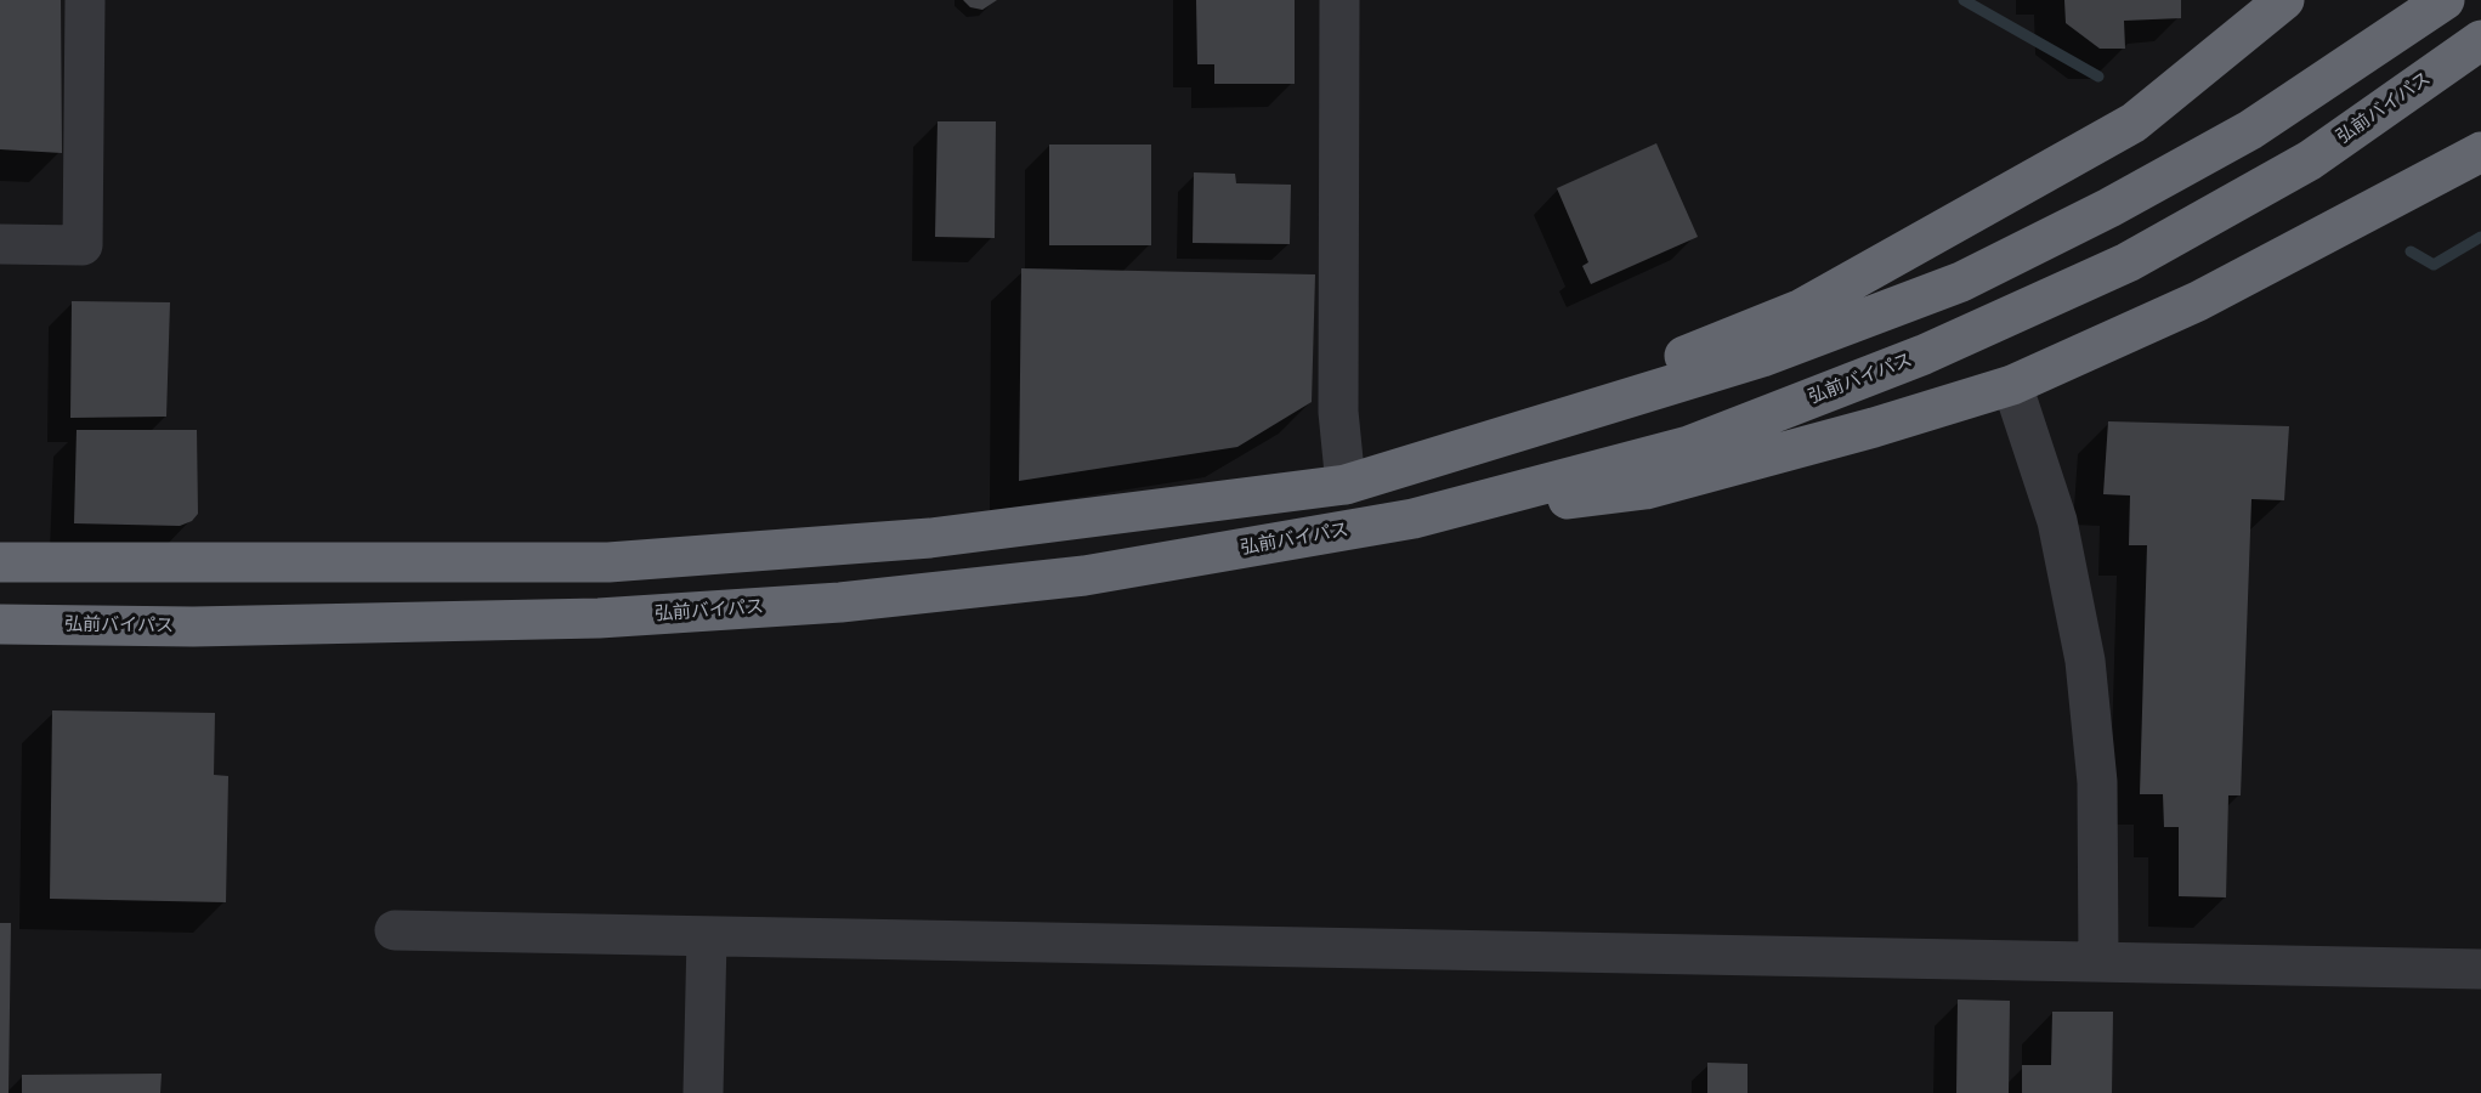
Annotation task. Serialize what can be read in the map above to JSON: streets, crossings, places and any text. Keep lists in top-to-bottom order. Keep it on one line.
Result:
{"streets":{"highway":["弘前バイパス"]}}
